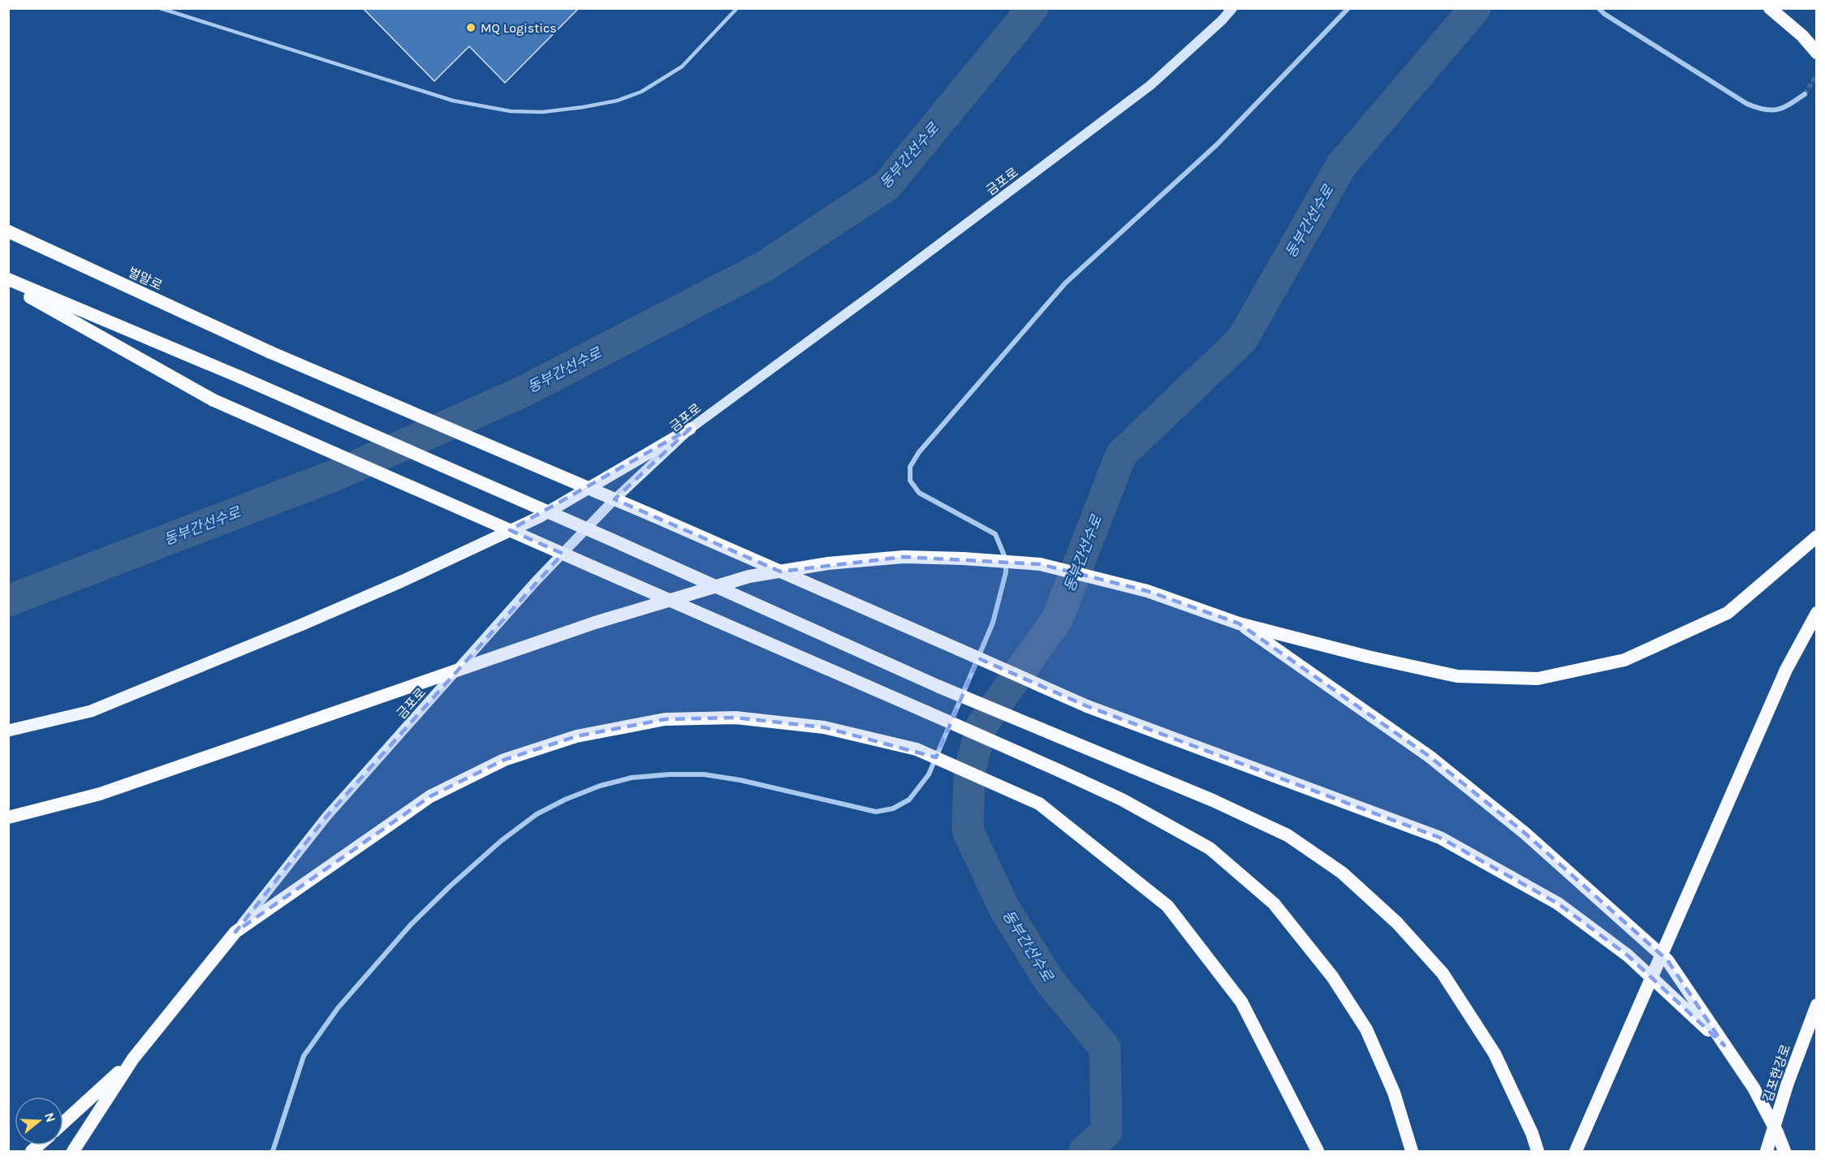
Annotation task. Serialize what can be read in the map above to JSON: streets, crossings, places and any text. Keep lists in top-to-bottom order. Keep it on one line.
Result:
{"streets":{"highway":["벌말로","김포한강로"],"main road":["금포로"]},"water":["동부간선수로"],"places":["MQ Logistics"],"north":"right"}
